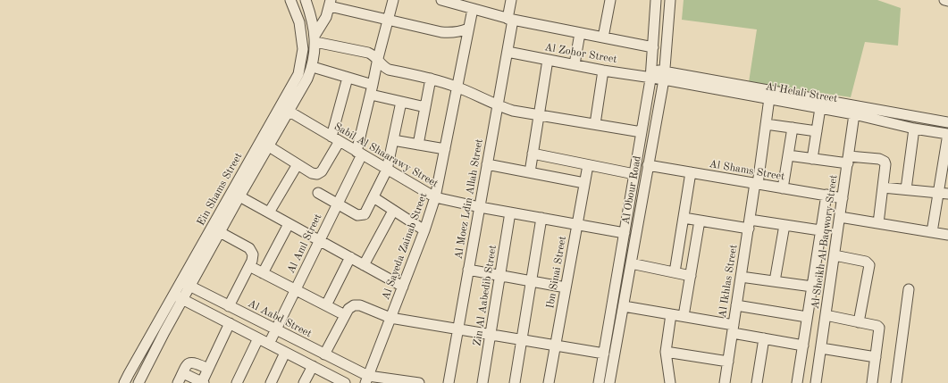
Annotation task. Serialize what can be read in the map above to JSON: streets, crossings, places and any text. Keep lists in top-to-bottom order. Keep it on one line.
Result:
{"streets":{"street":["Al Zohor Street","Al Helali Street","Sabil Al Shaarawy Street","Al Shams Street","Ein Shams Street","Al Obour Road","Al Moez Ldin Allah Street","Al Sheikh Al Baqwory Street","Al Aml Street","Al Sayeda Zainab Street","Ibn Sinai Street","Al Ikhlas Street","Zin Al Aabedib Street","Al Aabd Street"]},"crossings":[["Al Zohor Street","Al Helali Street"],["Al Zohor Street","Al Obour Road"],["Al Zohor Street","Al Moez Ldin Allah Street"],["Al Helali Street","Al Obour Road"],["Al Helali Street","Al Sheikh Al Baqwory Street"],["Al Helali Street","Al Ikhlas Street"],["Sabil Al Shaarawy Street","Ein Shams Street"],["Sabil Al Shaarawy Street","Al Obour Road"],["Sabil Al Shaarawy Street","Al Moez Ldin Allah Street"],["Sabil Al Shaarawy Street","Al Aml Street"],["Sabil Al Shaarawy Street","Al Sayeda Zainab Street"],["Sabil Al Shaarawy Street","Ibn Sinai Street"],["Sabil Al Shaarawy Street","Zin Al Aabedib Street"],["Al Shams Street","Al Obour Road"],["Al Shams Street","Al Sheikh Al Baqwory Street"],["Al Shams Street","Al Ikhlas Street"],["Ein Shams Street","Al Aabd Street"],["Al Aml Street","Al Aabd Street"],["Al Sayeda Zainab Street","Al Aabd Street"]]}
